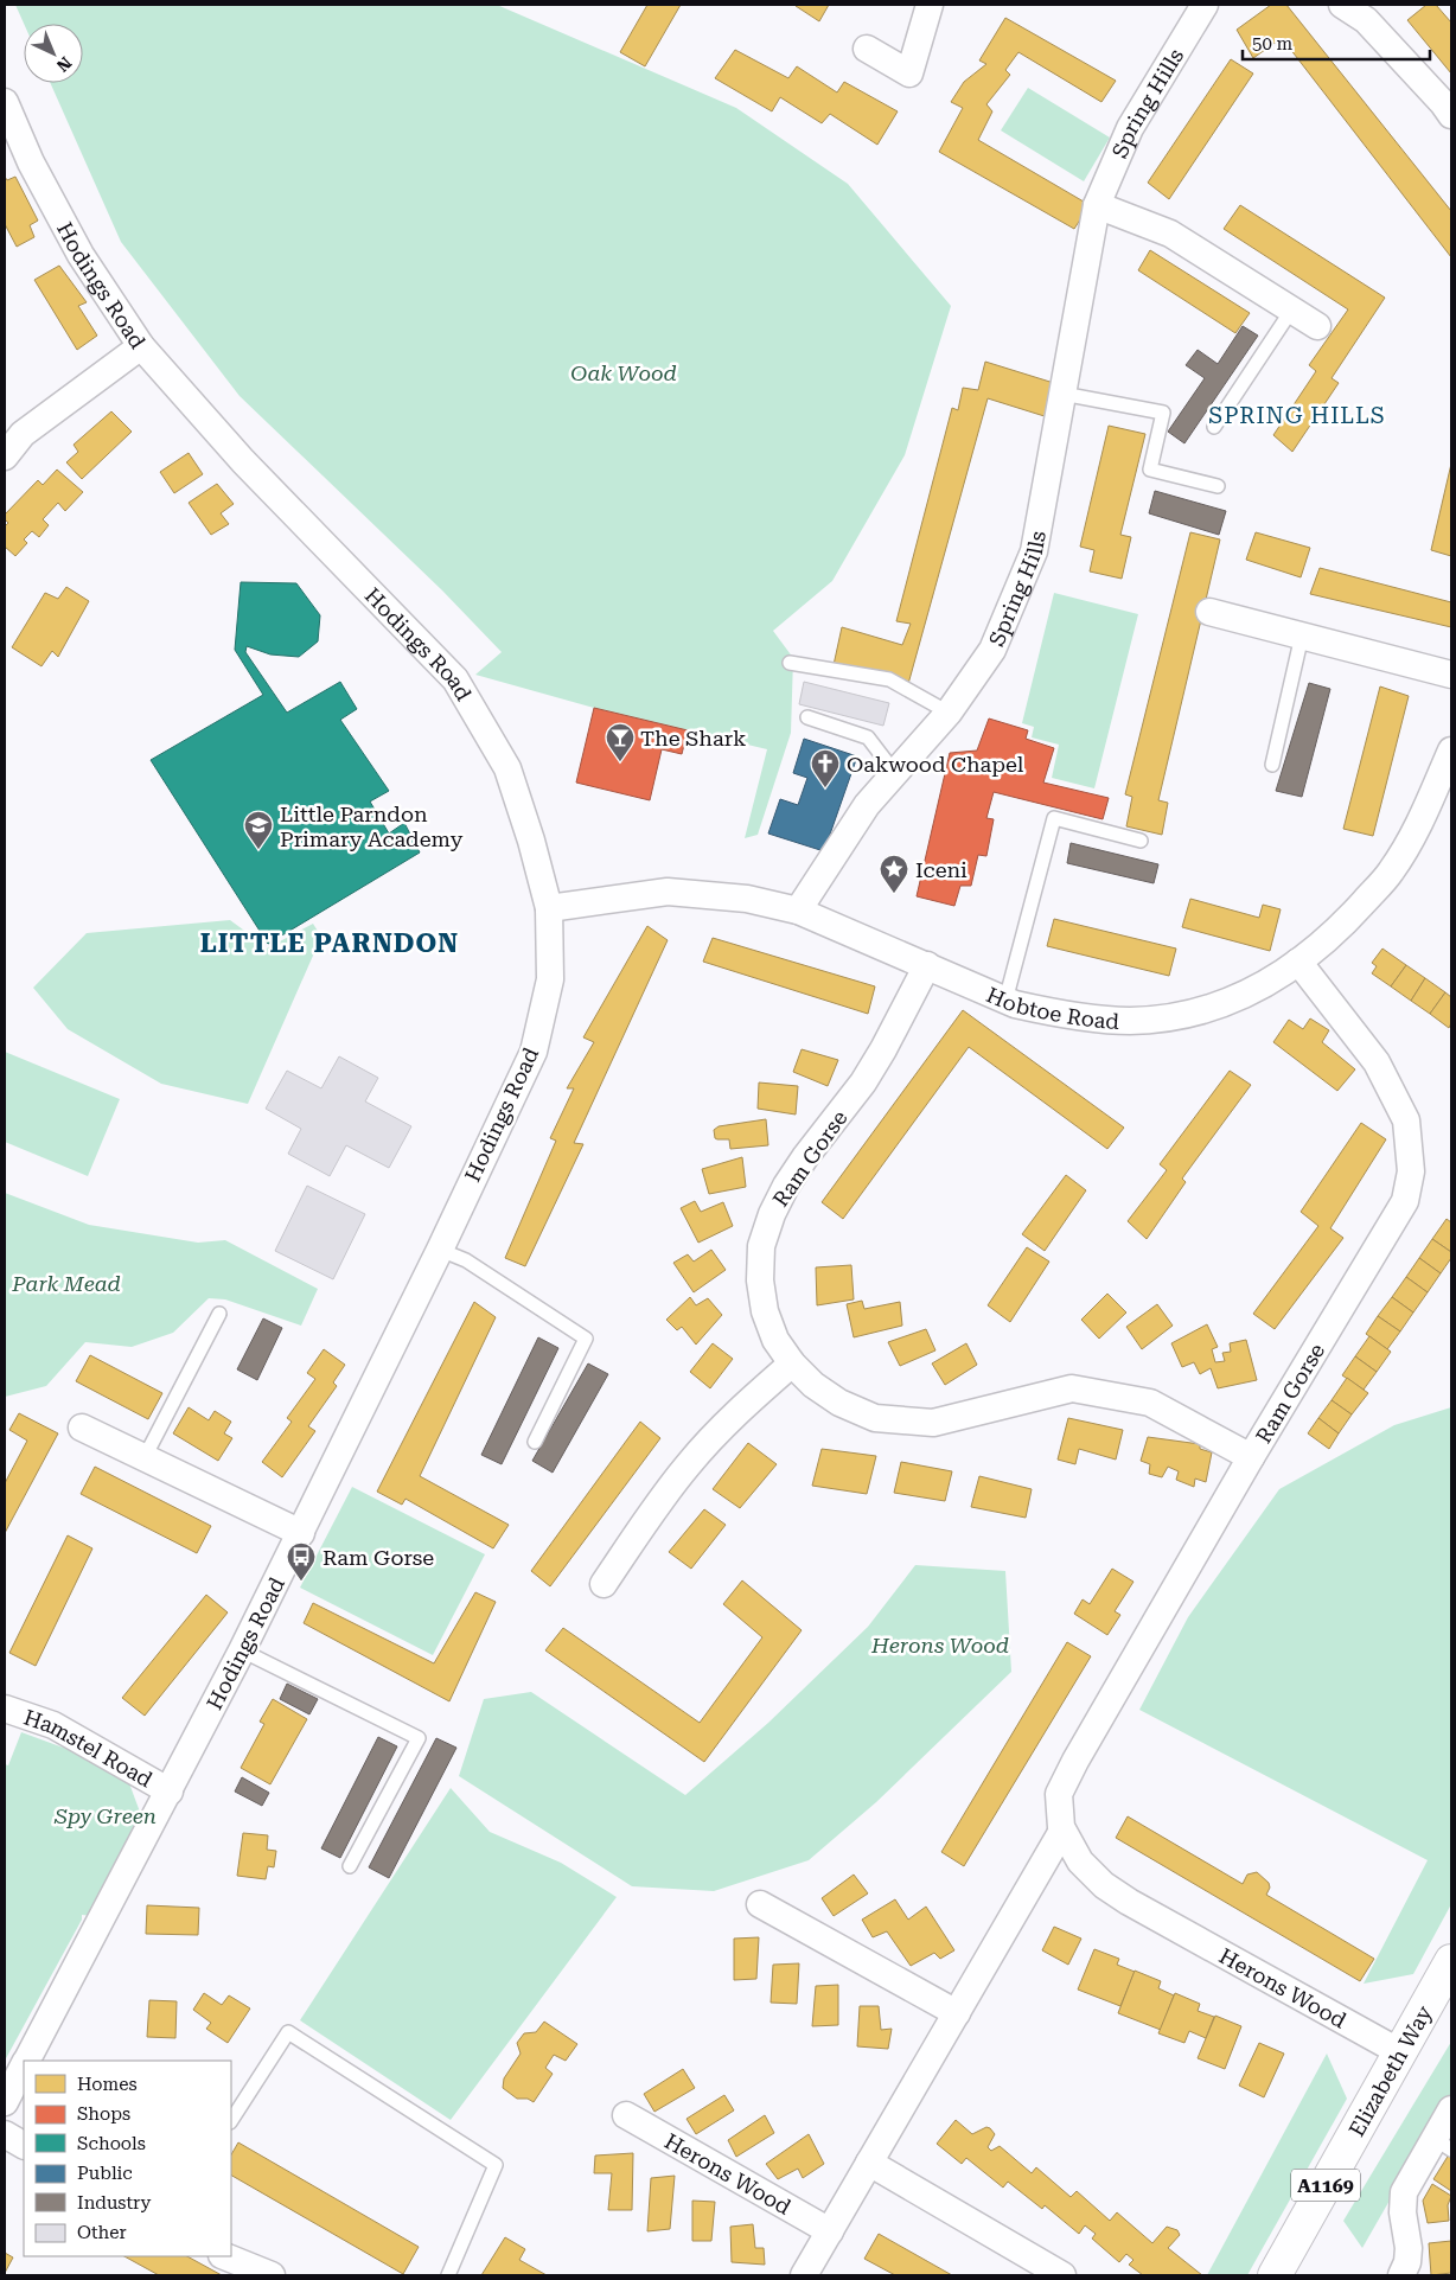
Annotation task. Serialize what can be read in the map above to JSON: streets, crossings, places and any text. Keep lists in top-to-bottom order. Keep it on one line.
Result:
{"streets":{"main road":["Elizabeth Way","A1169"],"street":["Spring Hills","Hodings Road","Hobtoe Road","Ram Gorse","Hamstel Road","Herons Wood"]},"crossings":[["Spring Hills","Hobtoe Road"],["Hodings Road","Hobtoe Road"],["Hodings Road","Hamstel Road"],["Hobtoe Road","Ram Gorse"],["Ram Gorse","Herons Wood"],["Herons Wood","Elizabeth Way"]],"districts":["SPRING HILLS","LITTLE PARNDON"],"parks":["Oak Wood","Park Mead","Herons Wood","Spy Green"],"places":{"bar":["The Shark"],"church":["Oakwood Chapel"],"school or university":["Little Parndon Primary Academy"],"place":["Iceni"],"bus stop":["Ram Gorse"]},"legend":["Homes","Shops","Schools","Public","Industry","Other"],"scale_bar":"50 m","north":"bottom right"}
